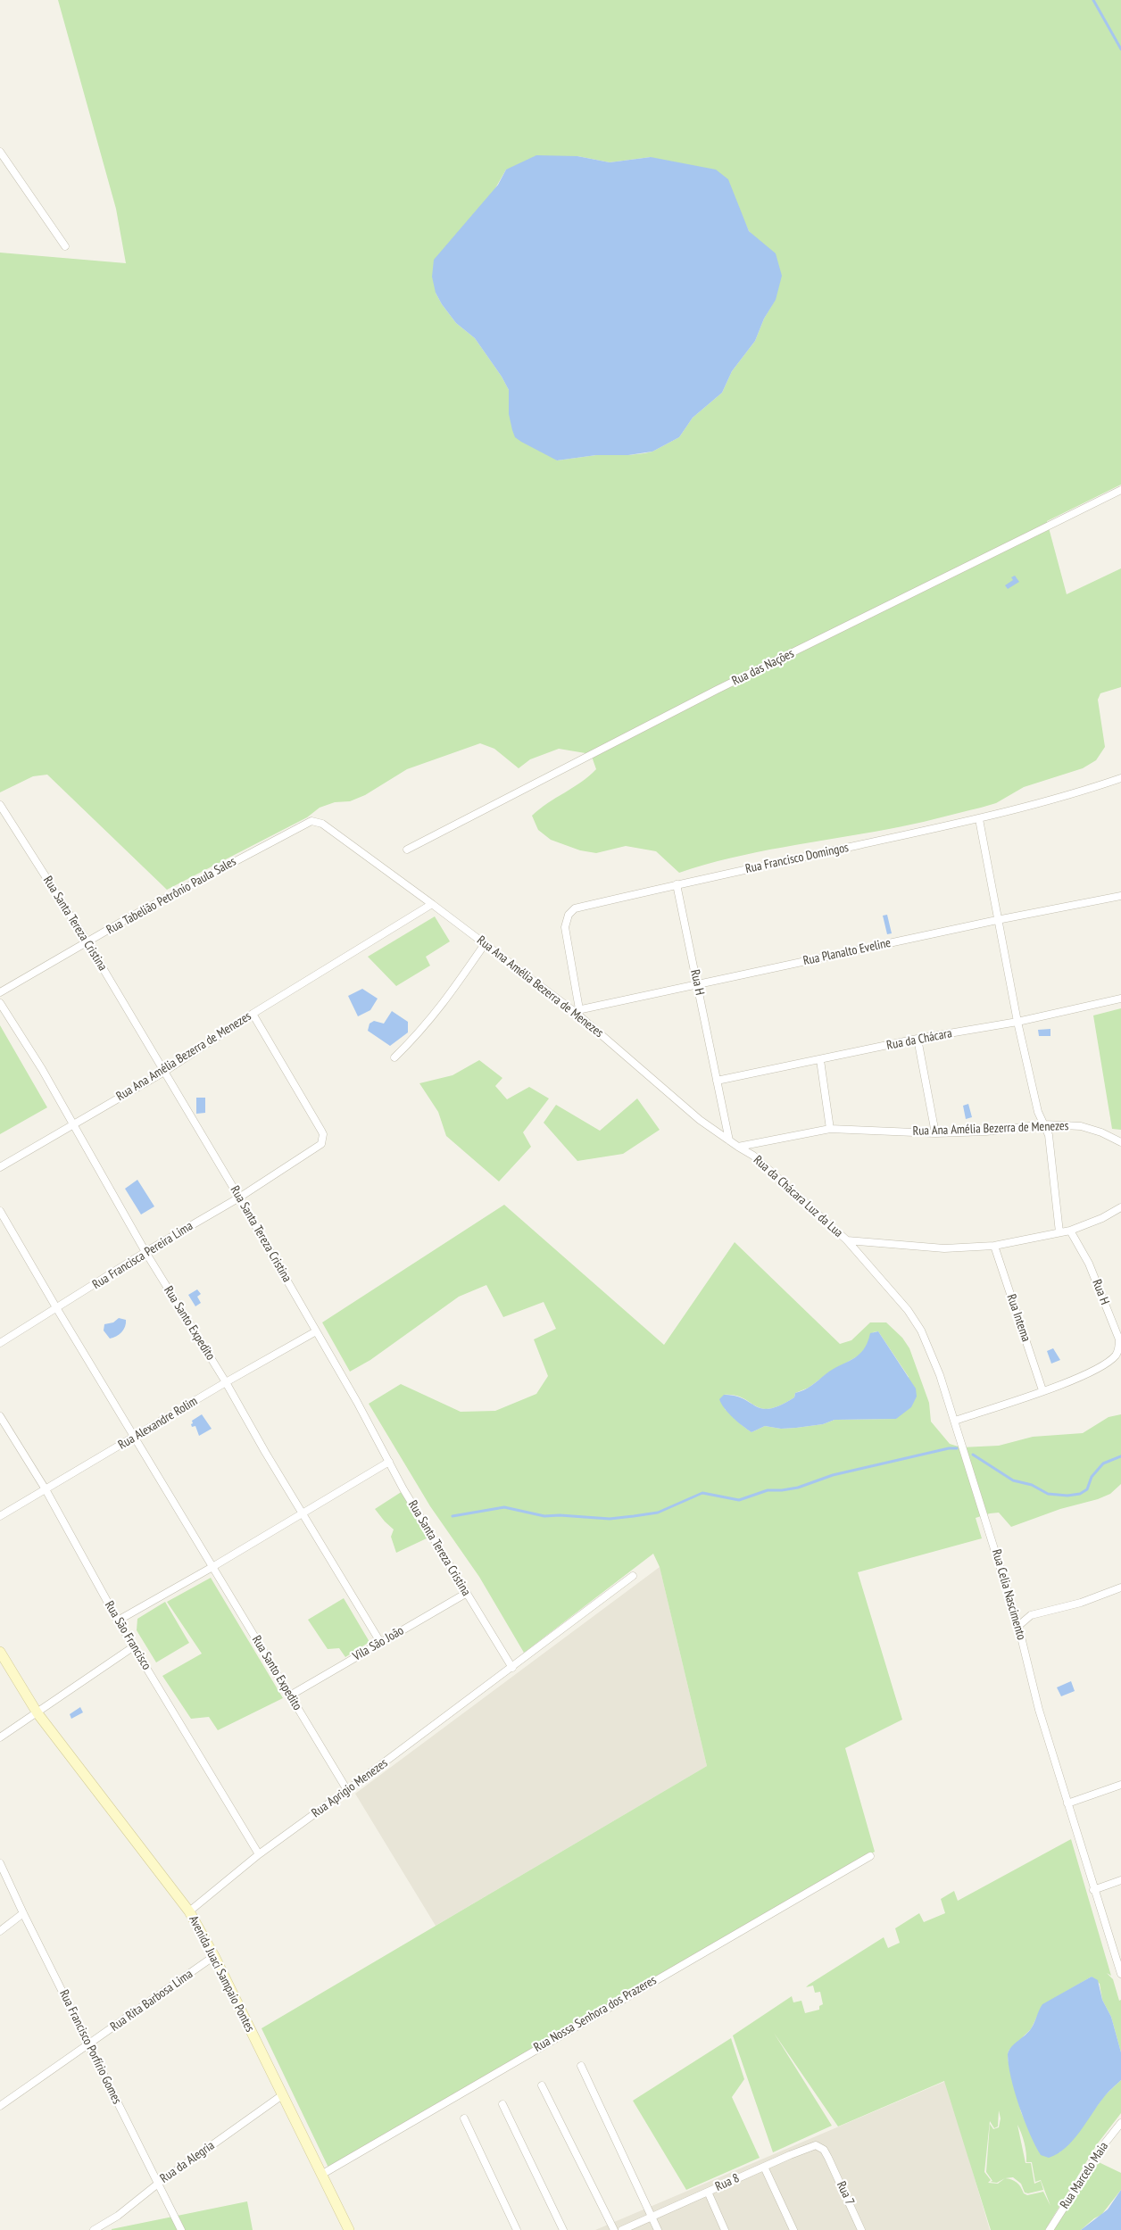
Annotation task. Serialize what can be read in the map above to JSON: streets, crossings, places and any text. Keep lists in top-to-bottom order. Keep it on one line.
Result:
{"streets":{"main road":["Avenida Juaci Sampaio Pontes"],"street":["Rua das Nações","Rua Francisco Domingos","Rua Tabelião Petrônio Paula Sales","Rua Santa Tereza Cristina","Rua Planalto Eveline","Rua H","Rua Ana Amélia Bezerra de Menezes","Rua da Chácara","Rua da Chácara Luz da Lua","Rua Francisca Pereira Lima","Rua Intema","Rua Santo Expedito","Rua Alexandre Rolim","Rua Celia Nascimento","Rua São Francisco","Vila São João","Rua Aprigio Menezes","Rua Rita Barbosa Lima","Rua Nossa Senhora dos Prazeres","Rua Francisco Porfírio Gomes","Rua da Alegria","Rua Marcelo Maia","Rua 8","Rua 7"]},"crossings":[["Rua Francisco Domingos","Rua Planalto Eveline"],["Rua Francisco Domingos","Rua H"],["Rua Francisco Domingos","Rua Ana Amélia Bezerra de Menezes"],["Rua Tabelião Petrônio Paula Sales","Rua Santa Tereza Cristina"],["Rua Tabelião Petrônio Paula Sales","Rua Ana Amélia Bezerra de Menezes"],["Rua Santa Tereza Cristina","Rua Ana Amélia Bezerra de Menezes"],["Rua Santa Tereza Cristina","Rua Francisca Pereira Lima"],["Rua Santa Tereza Cristina","Rua Alexandre Rolim"],["Rua Santa Tereza Cristina","Vila São João"],["Rua Santa Tereza Cristina","Rua Aprigio Menezes"],["Rua Planalto Eveline","Rua H"],["Rua Planalto Eveline","Rua Ana Amélia Bezerra de Menezes"],["Rua H","Rua Ana Amélia Bezerra de Menezes"],["Rua H","Rua da Chácara"],["Rua H","Rua da Chácara Luz da Lua"],["Rua H","Rua Intema"],["Rua Ana Amélia Bezerra de Menezes","Rua da Chácara Luz da Lua"],["Rua Ana Amélia Bezerra de Menezes","Rua Francisca Pereira Lima"],["Rua Ana Amélia Bezerra de Menezes","Rua Santo Expedito"],["Rua da Chácara Luz da Lua","Rua Intema"],["Rua da Chácara Luz da Lua","Rua Celia Nascimento"],["Rua Francisca Pereira Lima","Rua Santo Expedito"],["Rua Santo Expedito","Rua Alexandre Rolim"],["Rua Santo Expedito","Vila São João"],["Rua Santo Expedito","Rua Aprigio Menezes"],["Rua Alexandre Rolim","Rua São Francisco"],["Rua São Francisco","Rua Aprigio Menezes"],["Rua Aprigio Menezes","Avenida Juaci Sampaio Pontes"],["Avenida Juaci Sampaio Pontes","Rua Rita Barbosa Lima"],["Avenida Juaci Sampaio Pontes","Rua Nossa Senhora dos Prazeres"],["Avenida Juaci Sampaio Pontes","Rua da Alegria"],["Rua Rita Barbosa Lima","Rua Francisco Porfírio Gomes"],["Rua Francisco Porfírio Gomes","Rua da Alegria"],["Rua 8","Rua 7"]]}
